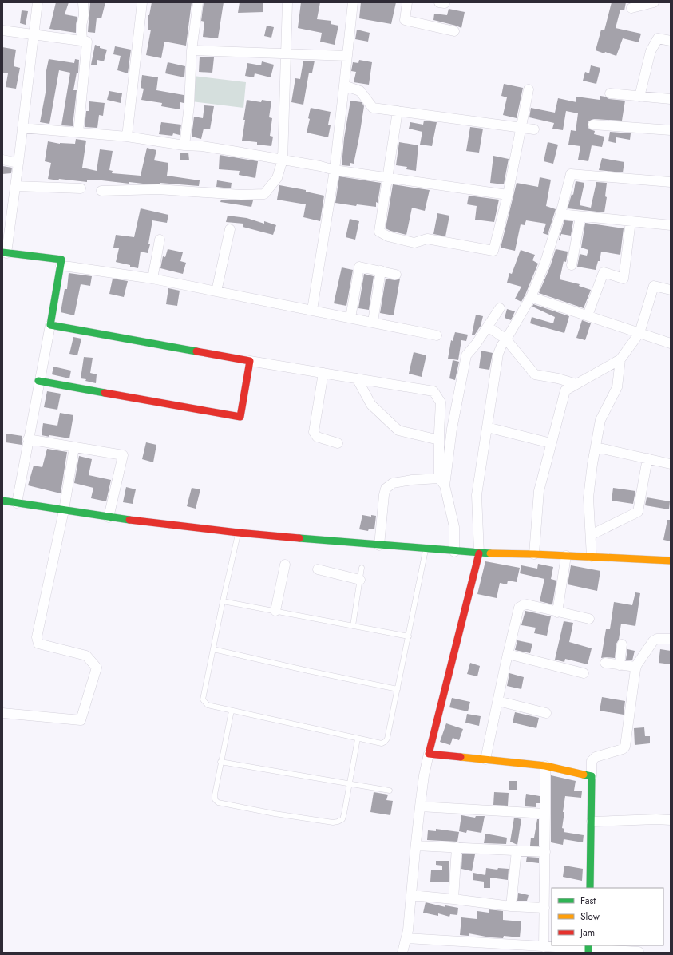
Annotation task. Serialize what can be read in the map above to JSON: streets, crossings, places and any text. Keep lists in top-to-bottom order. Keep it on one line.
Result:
{"legend":["Fast","Slow","Jam"]}
